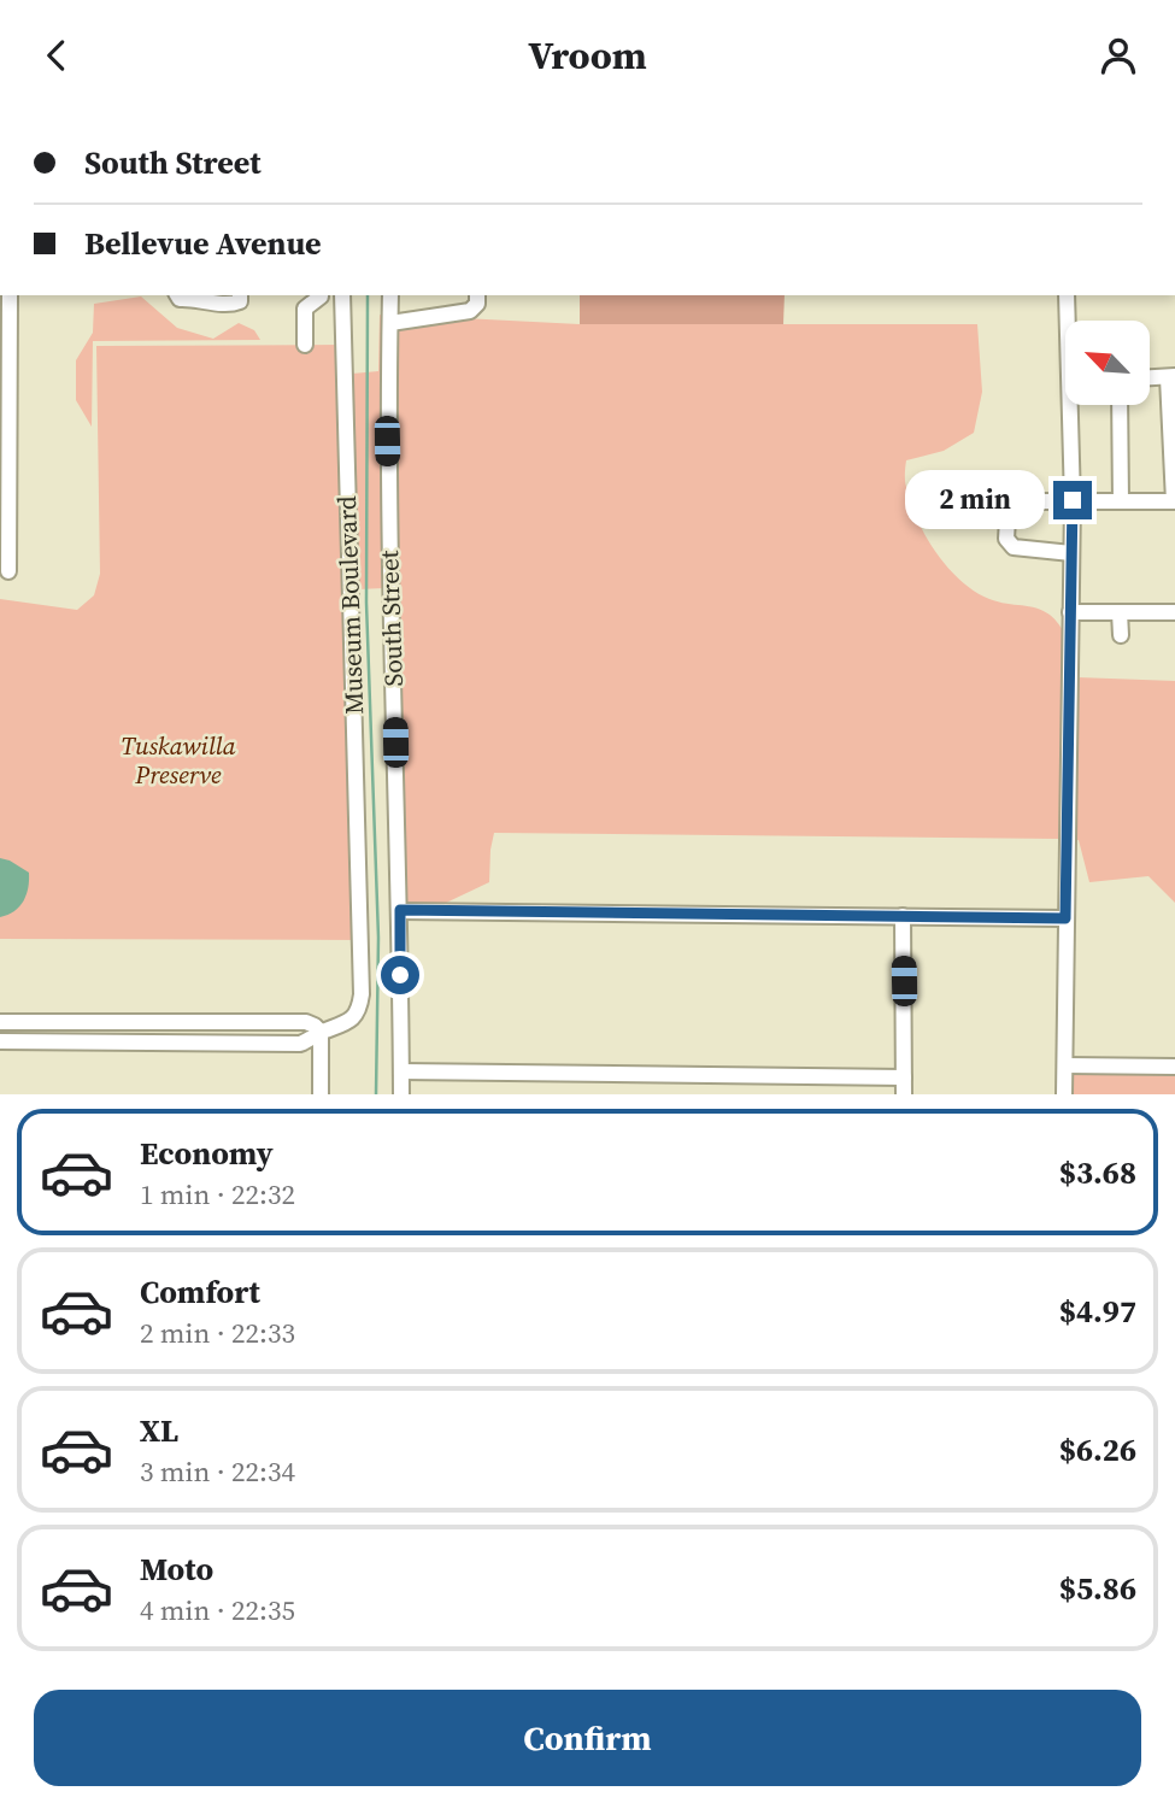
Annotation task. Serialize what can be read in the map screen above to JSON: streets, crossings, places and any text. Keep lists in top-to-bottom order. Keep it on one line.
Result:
{"streets":{"street":["Museum Boulevard","South Street"]},"parks":["Tuskawilla Preserve"],"north":"top left","page":{"header":"Vroom","banner":["South Street","Bellevue Avenue"],"bubble":"2 min","list":[{"name":"Economy","note":"1 min · 22:32","value":"$3.68"},{"name":"Comfort","note":"2 min · 22:33","value":"$4.97"},{"name":"XL","note":"3 min · 22:34","value":"$6.26"},{"name":"Moto","note":"4 min · 22:35","value":"$5.86"}],"buttons":"Confirm"}}
